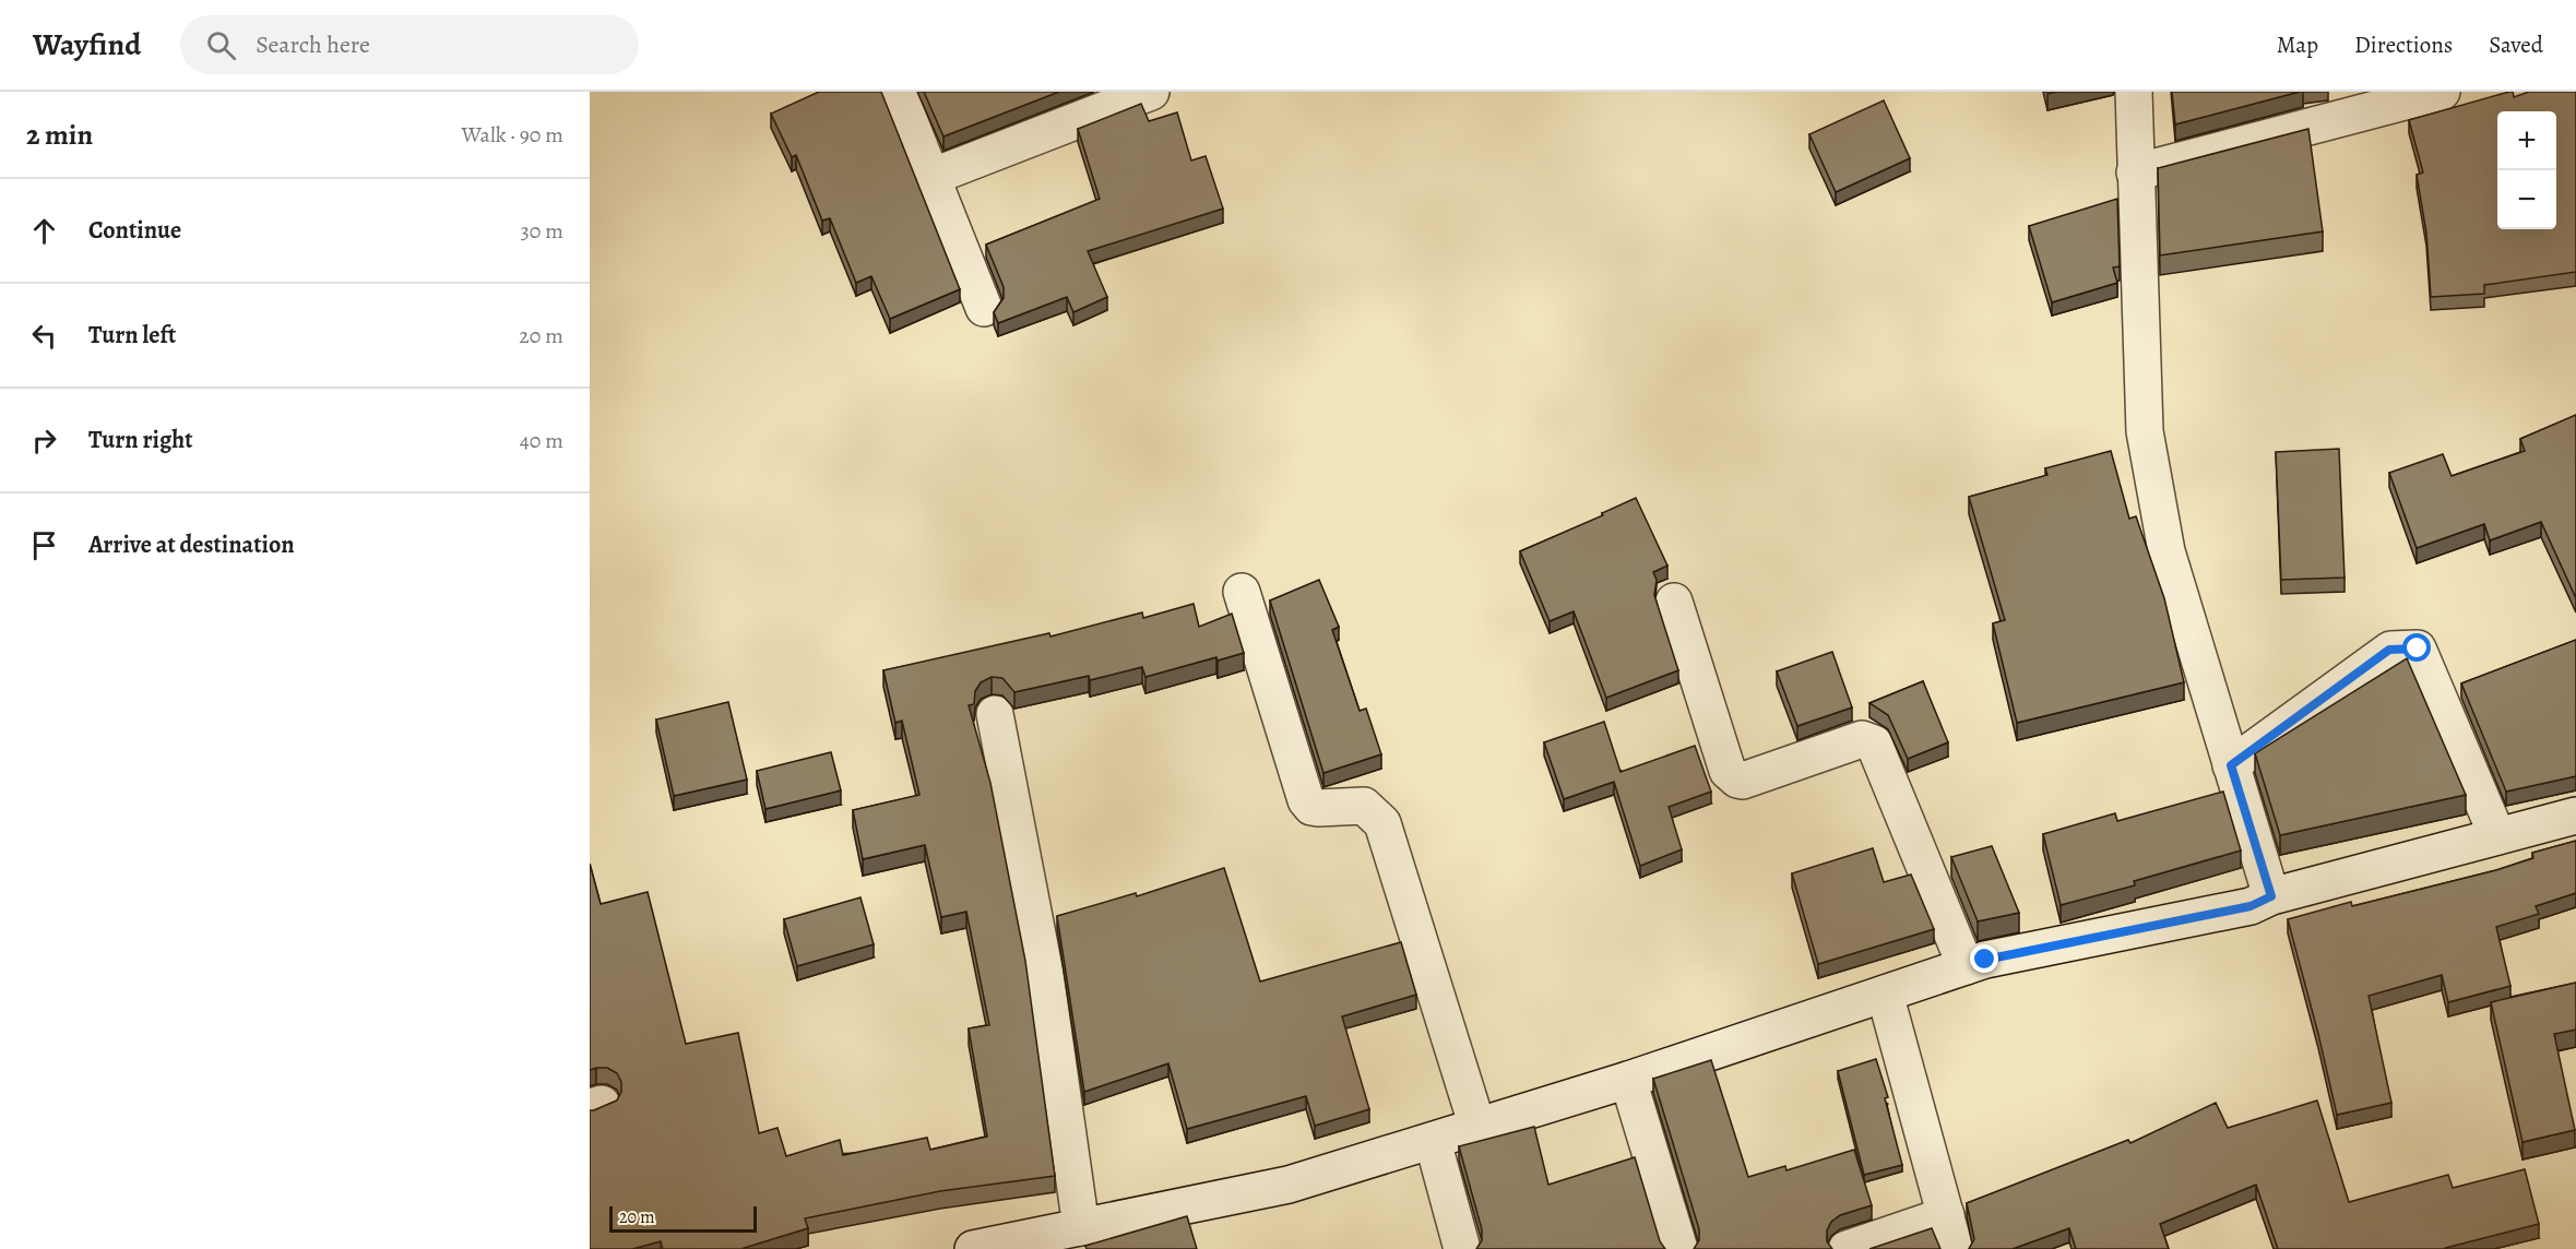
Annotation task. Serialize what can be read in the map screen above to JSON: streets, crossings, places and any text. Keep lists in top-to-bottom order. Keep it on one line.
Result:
{"scale_bar":"20 m","page":{"header":"Wayfind","search":"Search here","nav":["Map","Directions","Saved"],"heading":["2 min","Walk · 90 m"],"map_buttons":["+","−"],"list":[["Continue","30 m"],["Turn left","20 m"],["Turn right","40 m"],"Arrive at destination"],"scale":"20 m"}}
